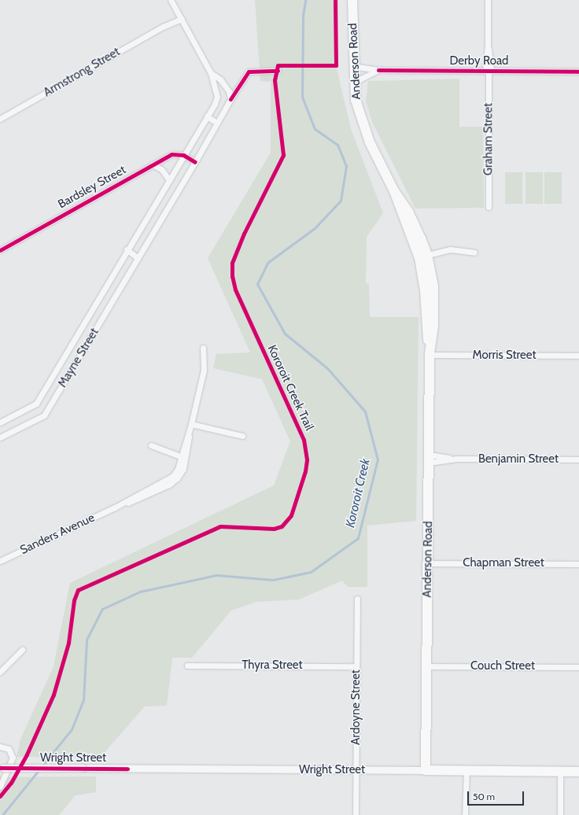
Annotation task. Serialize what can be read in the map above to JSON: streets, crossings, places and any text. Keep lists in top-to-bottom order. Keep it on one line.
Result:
{"streets":{"main road":["Anderson Road","Wright Street"],"street":["Derby Road","Armstrong Street","Graham Street","Bardsley Street","Morris Street","Mayne Street","Benjamin Street","Sanders Avenue","Chapman Street","Thyra Street","Couch Street","Ardoyne Street"],"cycle path":["Kororoit Creek Trail"]},"crossings":[["Anderson Road","Derby Road"],["Anderson Road","Morris Street"],["Anderson Road","Benjamin Street"],["Anderson Road","Chapman Street"],["Anderson Road","Couch Street"],["Anderson Road","Wright Street"],["Derby Road","Graham Street"],["Bardsley Street","Mayne Street"],["Thyra Street","Ardoyne Street"],["Ardoyne Street","Wright Street"]],"water":["Kororoit Creek"],"scale_bar":"50 m"}
